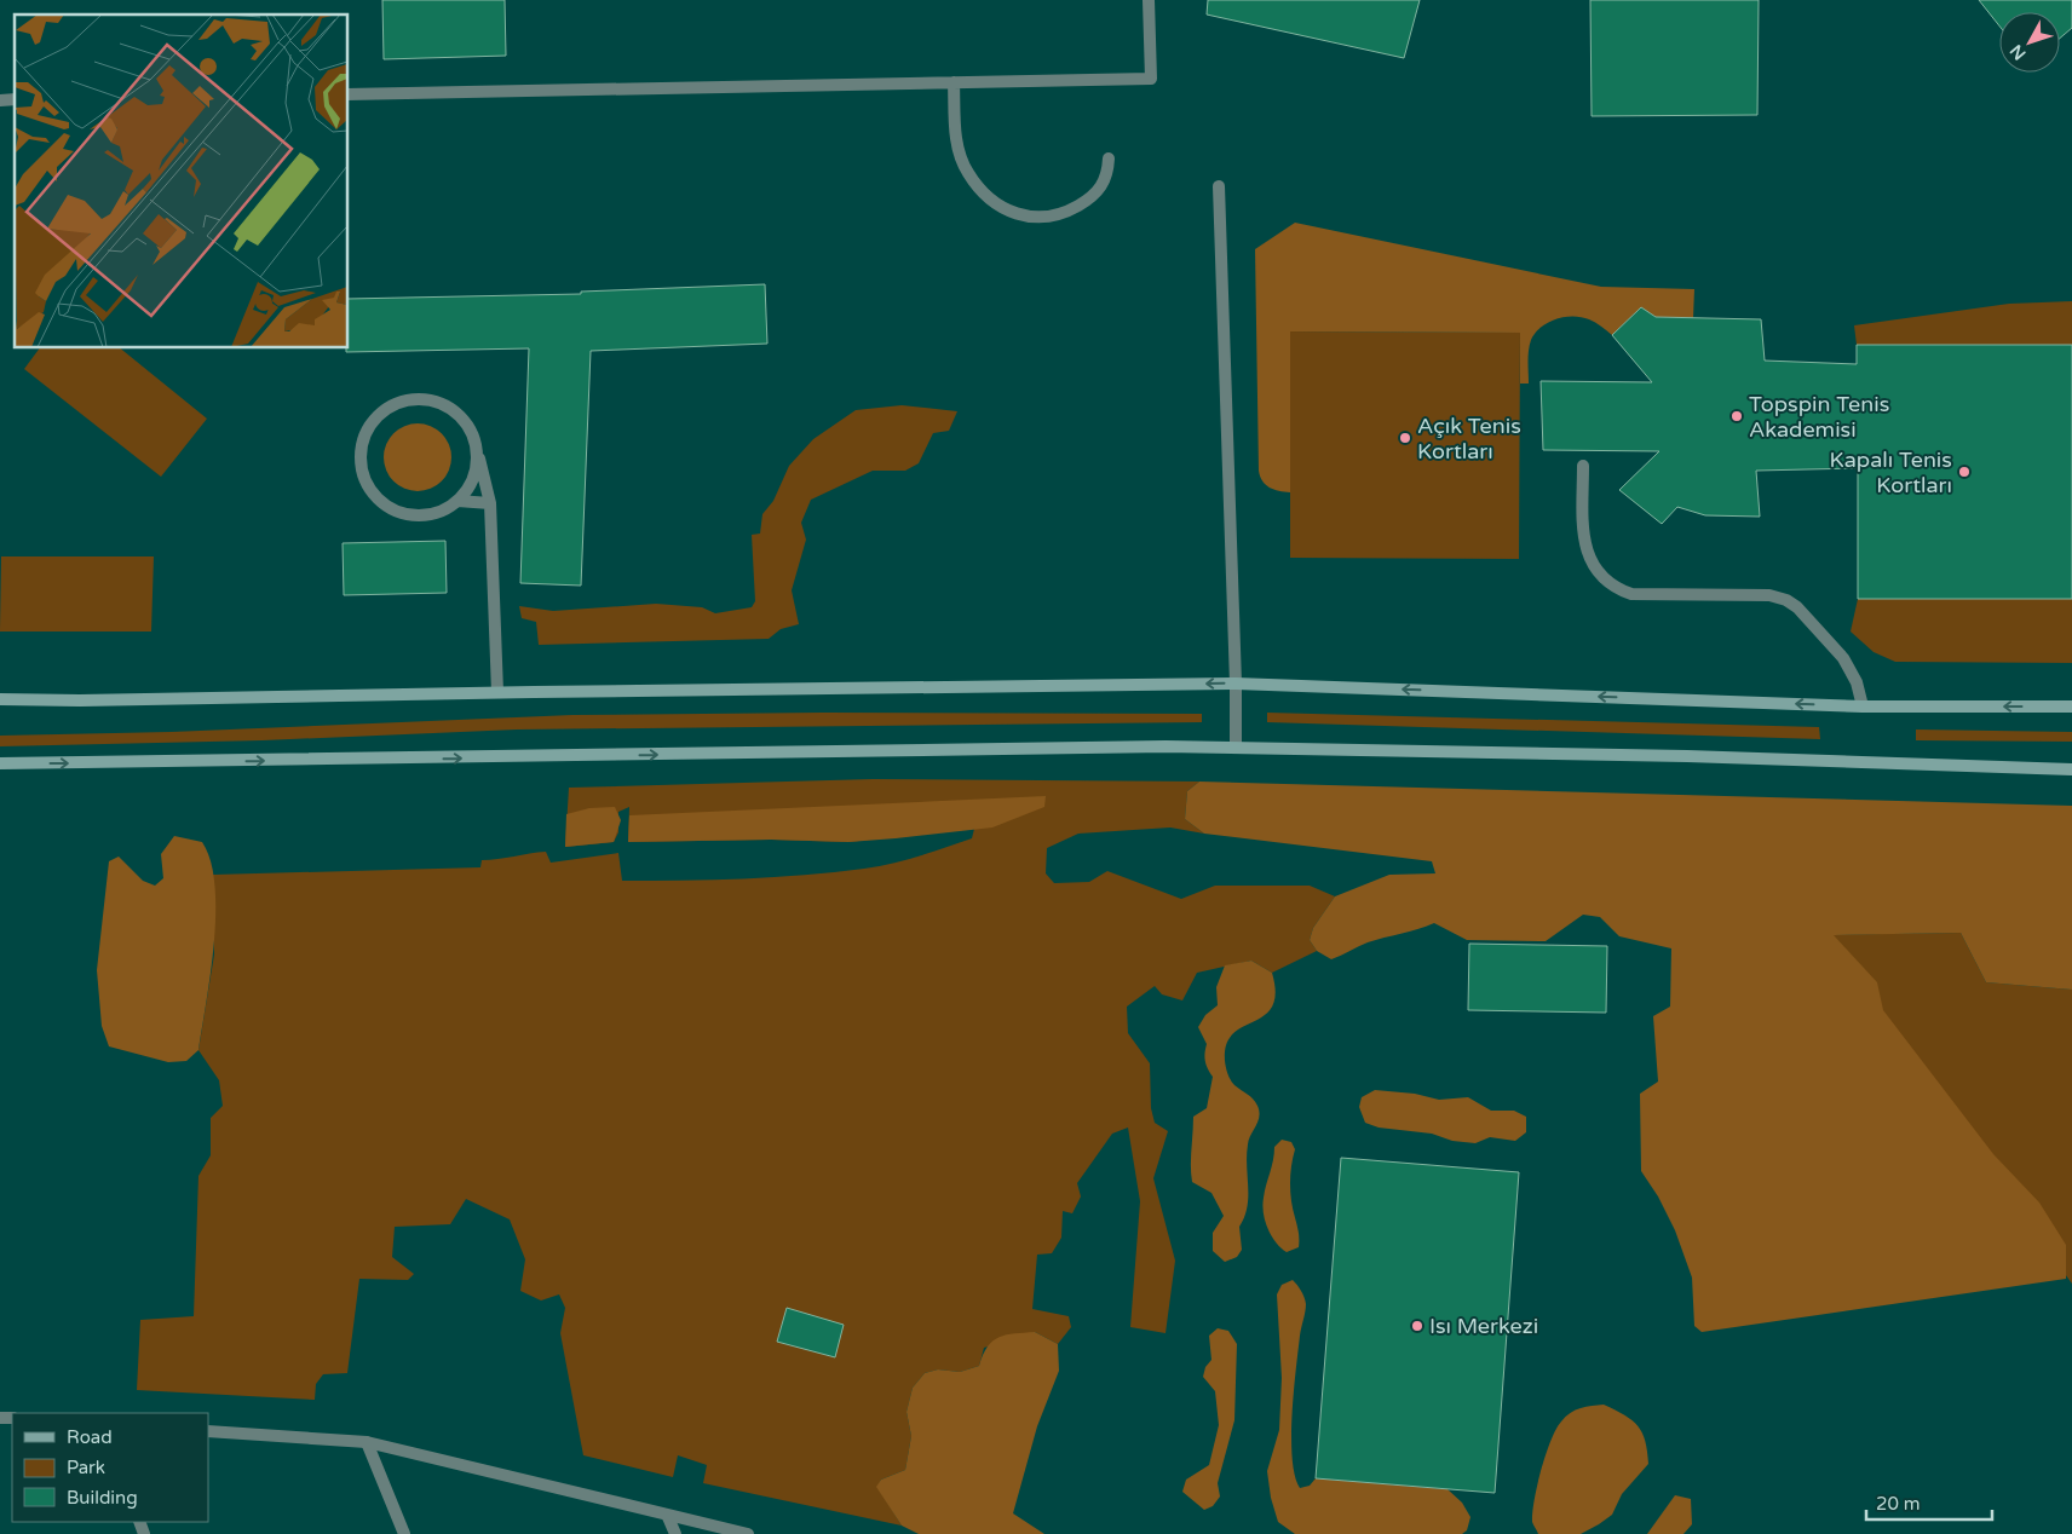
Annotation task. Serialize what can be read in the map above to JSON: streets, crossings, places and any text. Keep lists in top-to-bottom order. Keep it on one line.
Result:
{"places":["Topspin Tenis Akademisi","Açık Tenis Kortları","Kapalı Tenis Kortları","Isı Merkezi"],"legend":["Road","Park","Building"],"scale_bar":"20 m","north":"bottom left"}
